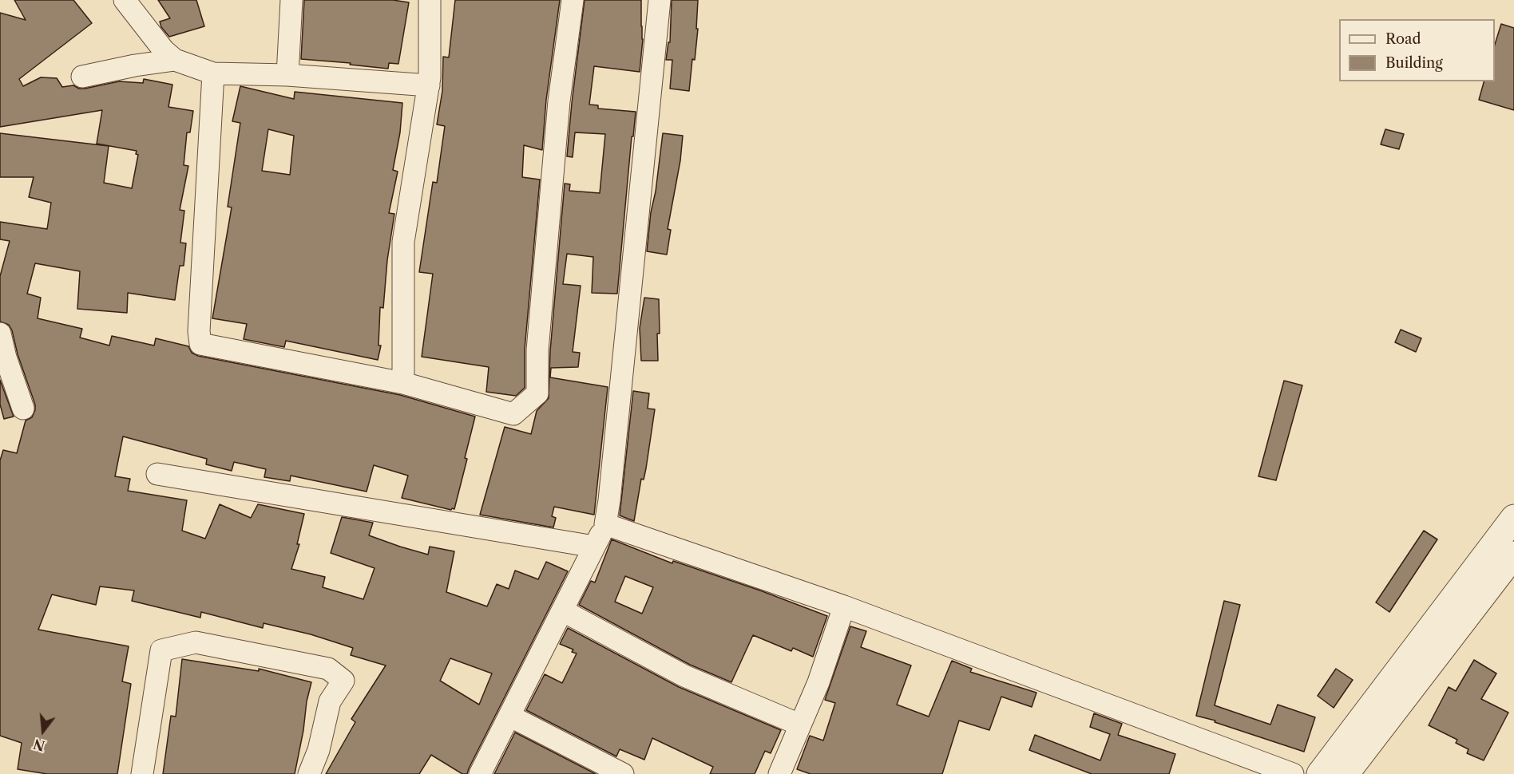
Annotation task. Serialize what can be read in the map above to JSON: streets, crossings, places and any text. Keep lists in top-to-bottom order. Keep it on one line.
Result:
{"legend":["Road","Building"],"north":"bottom"}
